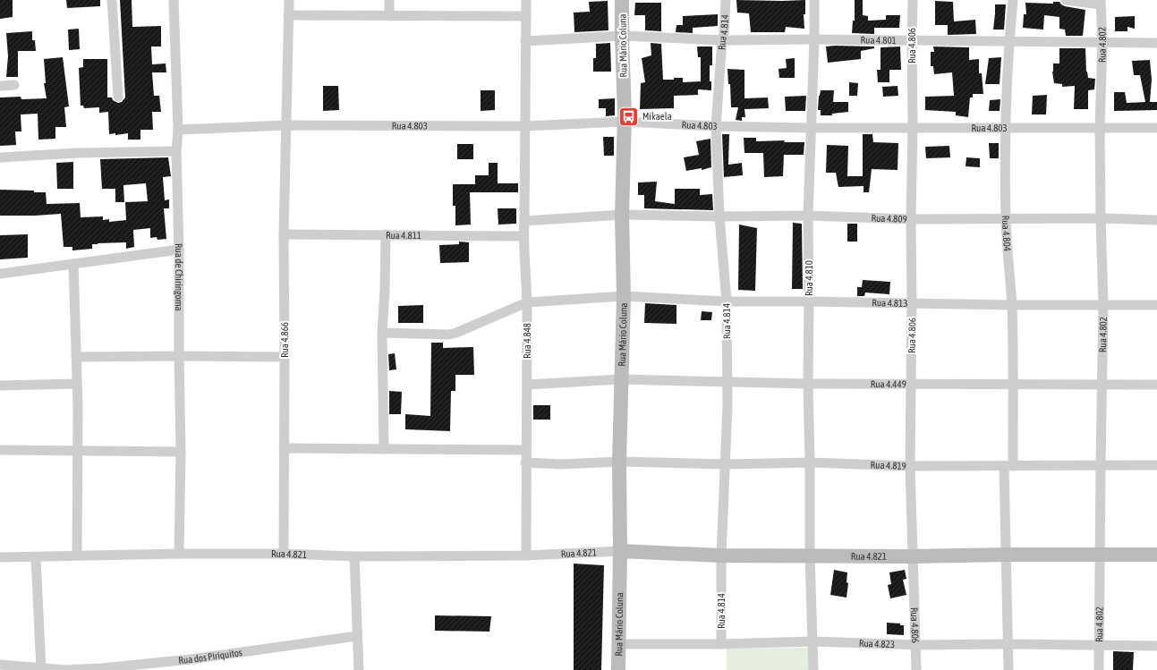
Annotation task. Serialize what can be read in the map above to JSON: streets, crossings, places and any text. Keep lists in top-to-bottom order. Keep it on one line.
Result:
{"streets":{"main road":["Rua Mário Coluna","Rua 4.821"],"street":["Rua 4.814","Rua 4.801","Rua 4.806","Rua 4.802","Rua 4.803","Rua 4.809","Rua 4.804","Rua 4.811","Rua de Chiringoma","Rua 4.810","Rua 4.813","Rua 4.866","Rua 4.848","Rua 4.449","Rua 4.819","Rua 4.823","Rua dos Piriquitos"]},"crossings":[["Rua 4.814","Rua 4.801"],["Rua 4.814","Rua 4.803"],["Rua 4.814","Rua 4.809"],["Rua 4.814","Rua 4.813"],["Rua 4.814","Rua 4.449"],["Rua 4.814","Rua 4.819"],["Rua 4.814","Rua 4.821"],["Rua 4.814","Rua 4.823"],["Rua 4.801","Rua Mário Coluna"],["Rua 4.801","Rua 4.806"],["Rua 4.801","Rua 4.802"],["Rua 4.801","Rua 4.804"],["Rua 4.801","Rua 4.810"],["Rua 4.801","Rua 4.848"],["Rua Mário Coluna","Rua 4.803"],["Rua Mário Coluna","Rua 4.809"],["Rua Mário Coluna","Rua 4.813"],["Rua Mário Coluna","Rua 4.449"],["Rua Mário Coluna","Rua 4.819"],["Rua Mário Coluna","Rua 4.821"],["Rua Mário Coluna","Rua 4.823"],["Rua 4.806","Rua 4.803"],["Rua 4.806","Rua 4.809"],["Rua 4.806","Rua 4.813"],["Rua 4.806","Rua 4.449"],["Rua 4.806","Rua 4.819"],["Rua 4.806","Rua 4.821"],["Rua 4.806","Rua 4.823"],["Rua 4.802","Rua 4.803"],["Rua 4.802","Rua 4.809"],["Rua 4.802","Rua 4.813"],["Rua 4.802","Rua 4.449"],["Rua 4.802","Rua 4.819"],["Rua 4.802","Rua 4.821"],["Rua 4.802","Rua 4.823"],["Rua 4.803","Rua 4.804"],["Rua 4.803","Rua de Chiringoma"],["Rua 4.803","Rua 4.810"],["Rua 4.803","Rua 4.866"],["Rua 4.803","Rua 4.848"],["Rua 4.809","Rua 4.804"],["Rua 4.809","Rua 4.810"],["Rua 4.809","Rua 4.848"],["Rua 4.804","Rua 4.813"],["Rua 4.804","Rua 4.449"],["Rua 4.804","Rua 4.819"],["Rua 4.804","Rua 4.821"],["Rua 4.804","Rua 4.823"],["Rua 4.811","Rua 4.866"],["Rua 4.811","Rua 4.848"],["Rua de Chiringoma","Rua 4.821"],["Rua 4.810","Rua 4.813"],["Rua 4.810","Rua 4.449"],["Rua 4.810","Rua 4.819"],["Rua 4.810","Rua 4.821"],["Rua 4.810","Rua 4.823"],["Rua 4.813","Rua 4.848"],["Rua 4.866","Rua 4.821"],["Rua 4.848","Rua 4.449"],["Rua 4.848","Rua 4.819"],["Rua 4.848","Rua 4.821"]],"places":{"bus stop":["Mikaela"]}}
